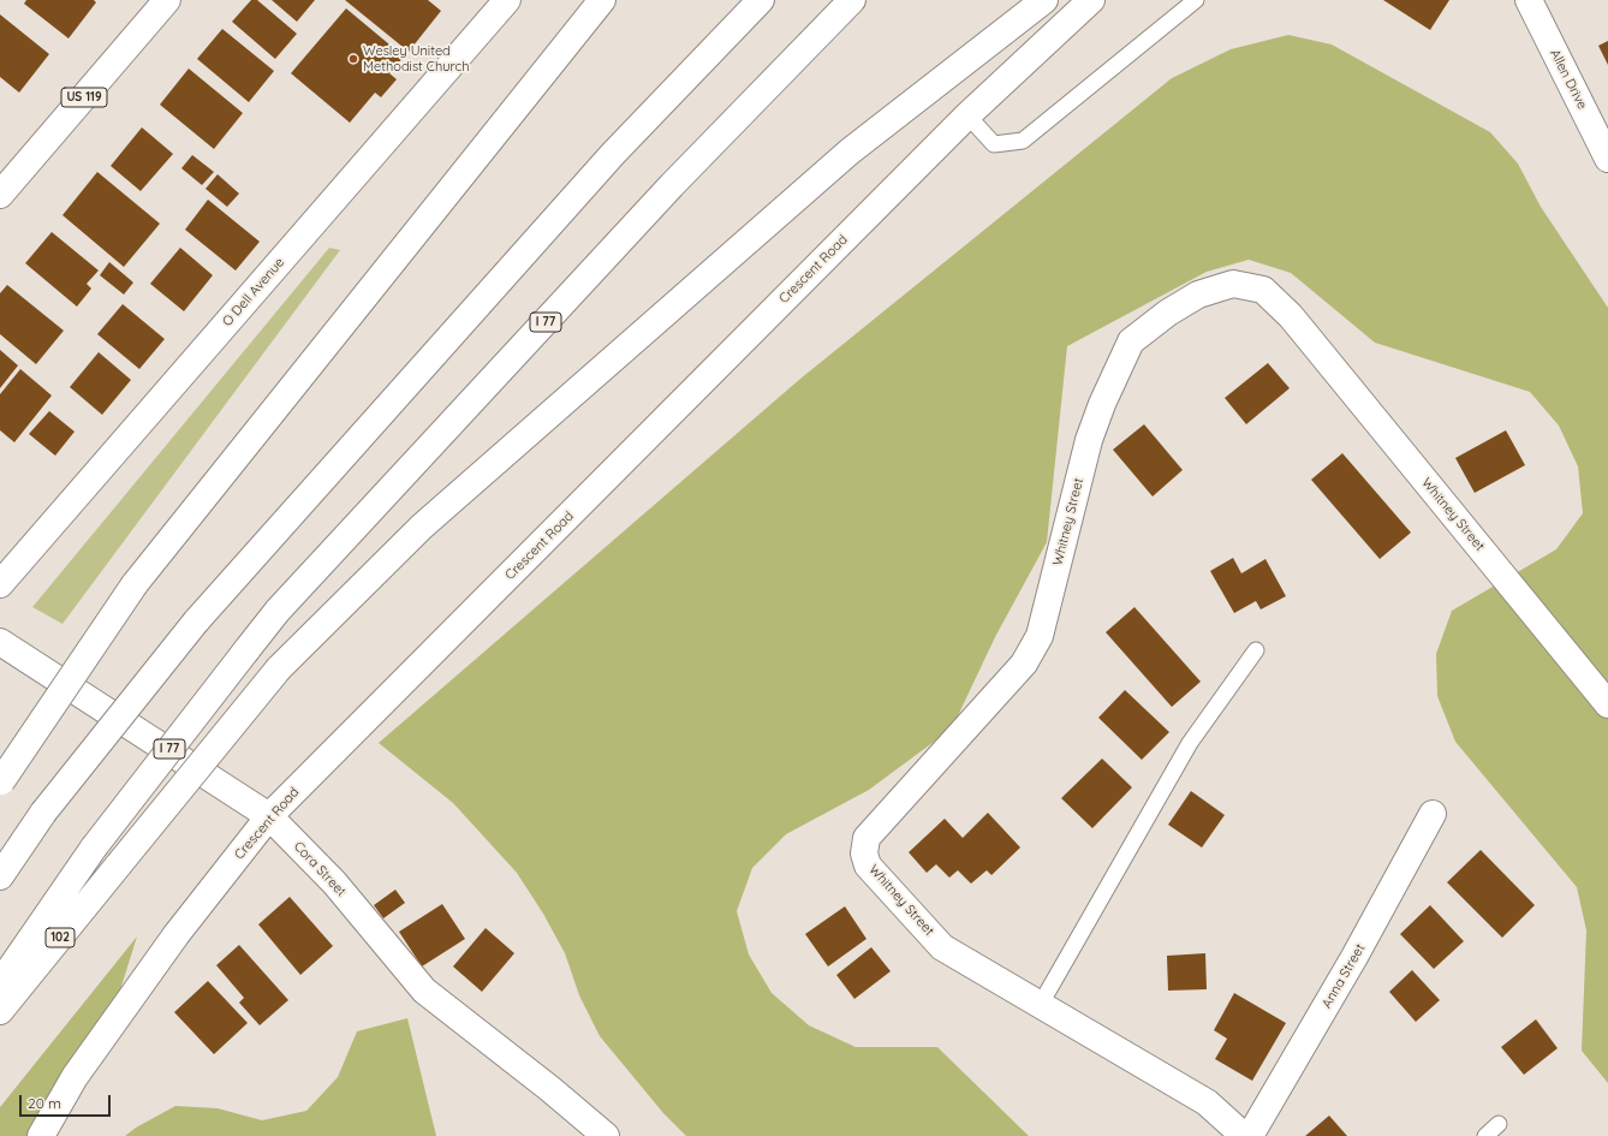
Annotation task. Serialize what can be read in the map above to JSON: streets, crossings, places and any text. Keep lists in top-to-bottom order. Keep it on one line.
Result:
{"streets":{"main road":["Allen Drive","US 119","Crescent Road","O Dell Avenue","I 77","Whitney Street","Cora Street","102","Anna Street"]},"crossings":[["Crescent Road","Cora Street"]],"places":["Wesley United Methodist Church"],"scale_bar":"20 m"}
